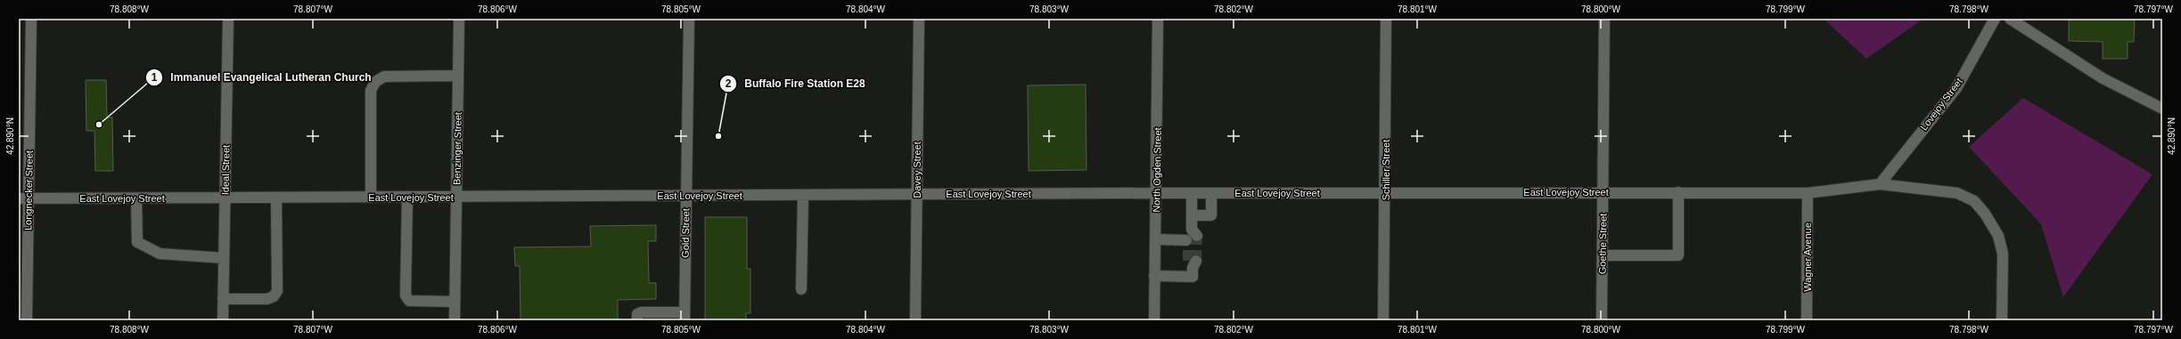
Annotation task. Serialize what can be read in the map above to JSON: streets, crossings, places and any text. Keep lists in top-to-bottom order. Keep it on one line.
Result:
{"streets":{"street":["Lovejoy Street","Benzinger Street","Ideal Street","Davey Street","North Ogden Street","Schiller Street","Longnecker Street","East Lovejoy Street","Gold Street","Goethe Street","Wagner Avenue"]},"crossings":[["Lovejoy Street","East Lovejoy Street"],["Benzinger Street","East Lovejoy Street"],["Ideal Street","East Lovejoy Street"],["Davey Street","East Lovejoy Street"],["North Ogden Street","East Lovejoy Street"],["Schiller Street","East Lovejoy Street"],["Longnecker Street","East Lovejoy Street"],["East Lovejoy Street","Gold Street"],["East Lovejoy Street","Goethe Street"],["East Lovejoy Street","Wagner Avenue"]],"places":["Immanuel Evangelical Lutheran Church","Buffalo Fire Station E28"],"coordinates":["78.808°W","78.807°W","78.806°W","78.805°W","78.804°W","78.803°W","78.802°W","78.801°W","78.800°W","78.799°W","78.798°W","78.797°W","42.890°N"]}
